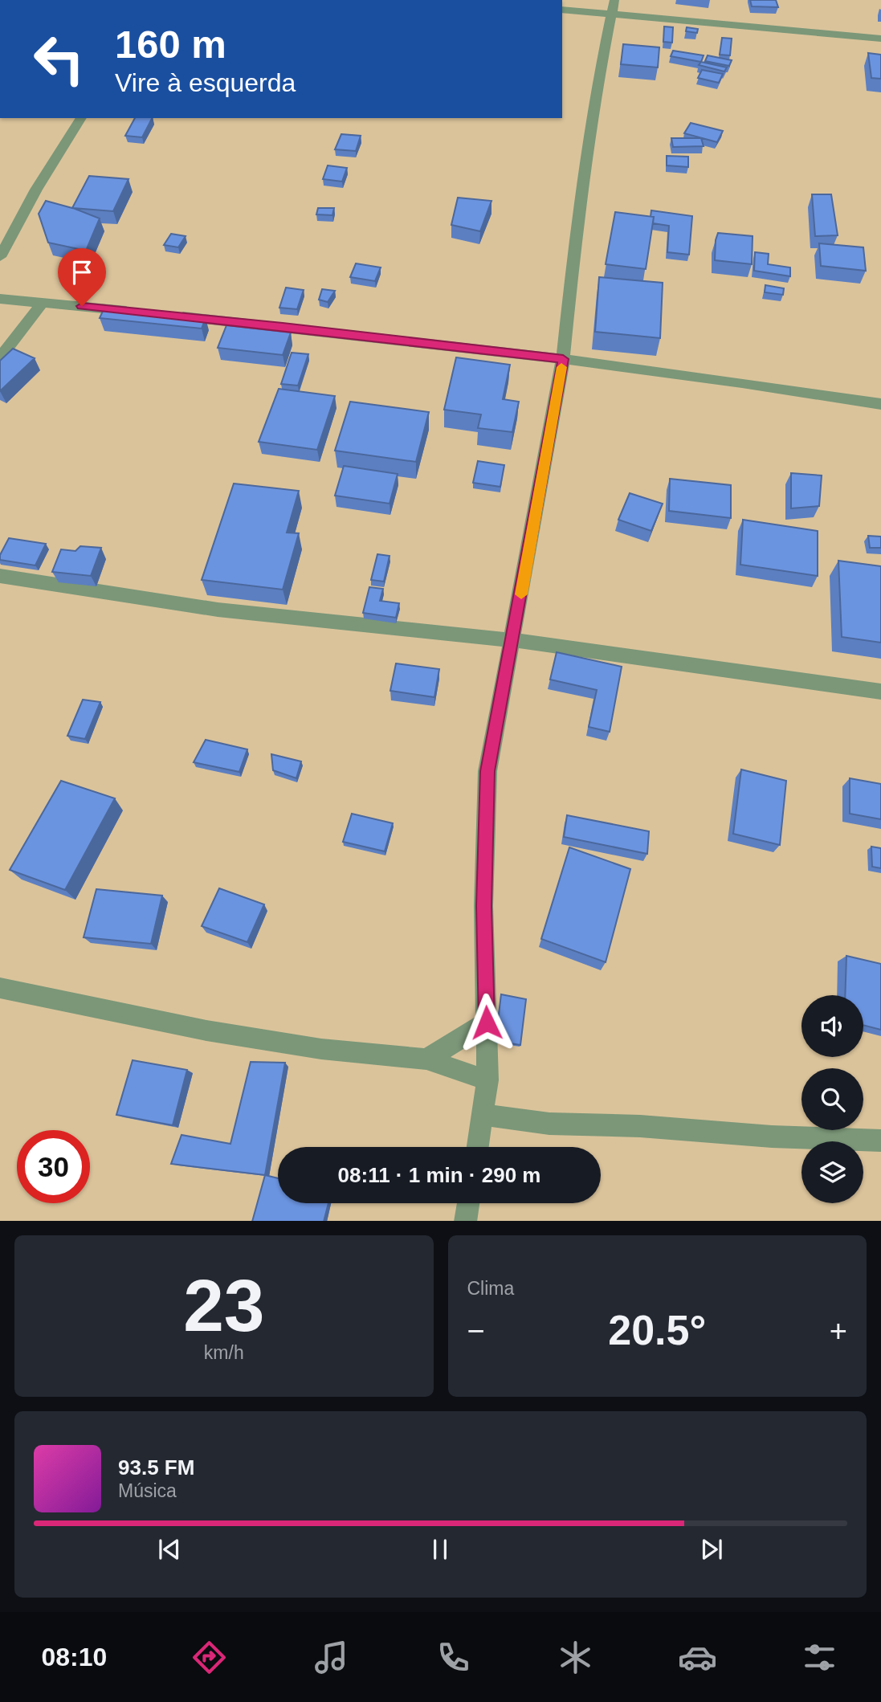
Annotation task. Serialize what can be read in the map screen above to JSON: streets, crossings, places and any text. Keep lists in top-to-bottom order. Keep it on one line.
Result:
{"page":{"turn":["160 m","Vire à esquerda"],"limit":"30","trip":"08:11 · 1 min · 290 m","tile":[["23","km/h"],"Clima"],"heat":["−","20.5°","+"],"song":["93.5 FM","Música"],"tabs":"08:10"}}
